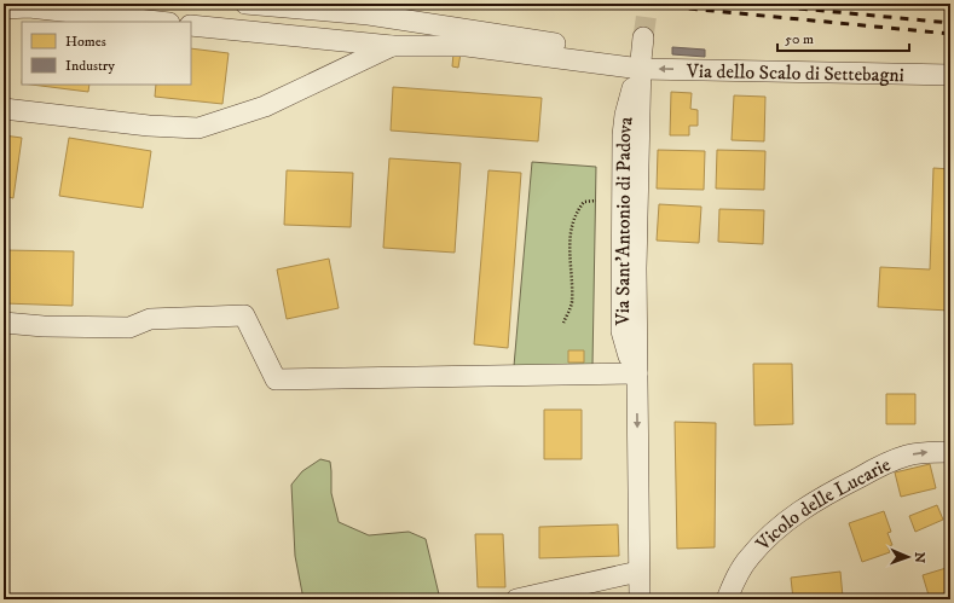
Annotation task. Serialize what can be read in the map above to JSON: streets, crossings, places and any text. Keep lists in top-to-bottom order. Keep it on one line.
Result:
{"streets":{"street":["Via dello Scalo di Settebagni","Via Sant'Antonio di Padova","Vicolo delle Lucarie"]},"crossings":[["Via dello Scalo di Settebagni","Via Sant'Antonio di Padova"]],"one_way":["Via dello Scalo di Settebagni","Via Sant'Antonio di Padova","Vicolo delle Lucarie"],"legend":["Homes","Industry"],"scale_bar":"50 m","north":"right"}
